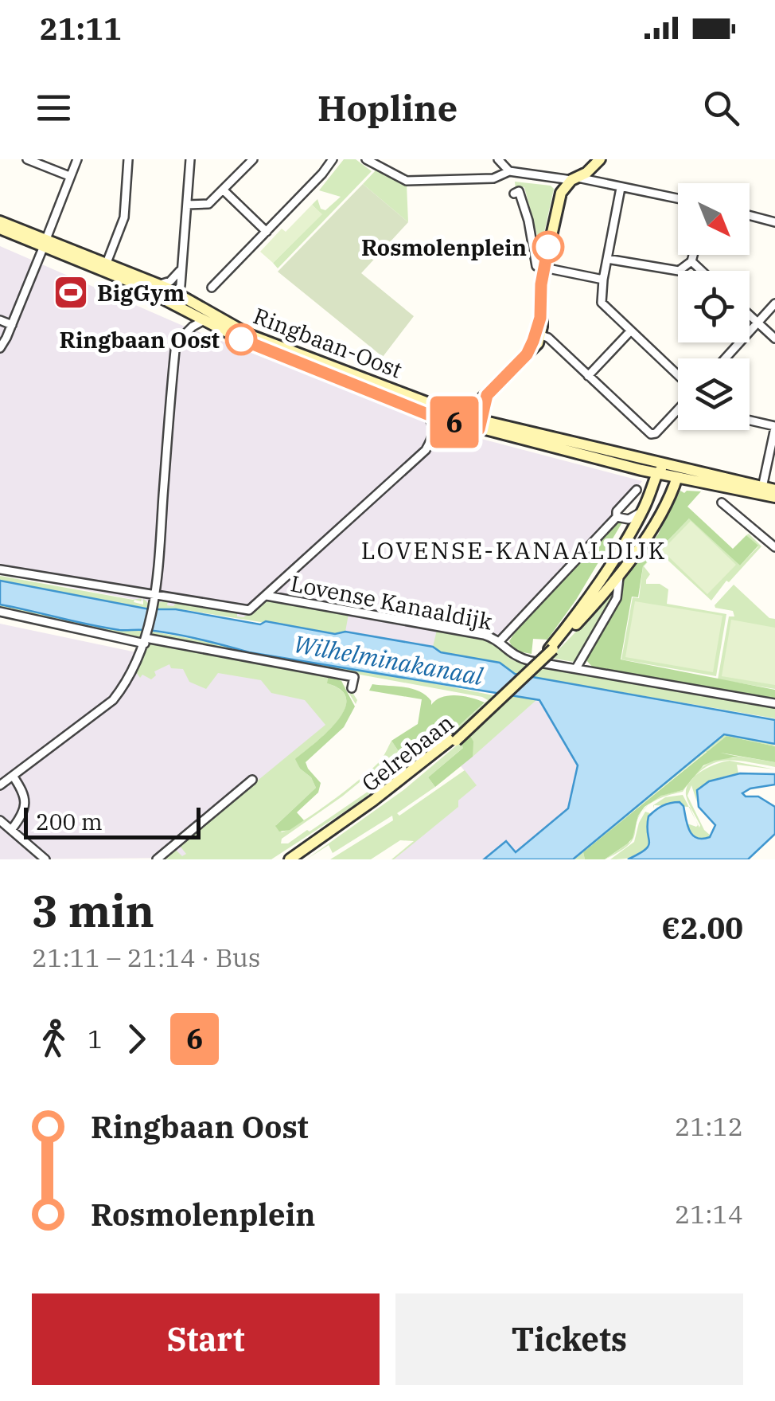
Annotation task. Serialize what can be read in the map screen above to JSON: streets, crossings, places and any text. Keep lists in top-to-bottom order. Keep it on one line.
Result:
{"streets":{"main road":["Ringbaan-Oost","Gelrebaan"],"street":["Lovense Kanaaldijk"]},"crossings":[["Ringbaan-Oost","Gelrebaan"]],"districts":["LOVENSE-KANAALDIJK"],"water":["Wilhelminakanaal"],"places":{"other":["Rosmolenplein","Ringbaan Oost"],"sports":["BigGym"]},"lines":["bus line 6"],"scale_bar":"200 m","north":"bottom right","page":{"status":"21:11","header":"Hopline","on_map":"6","scale":"200 m","heading":["3 min","21:11 – 21:14 · Bus","€2.00"],"legs":["1","6"],"list":[{"name":"Ringbaan Oost","value":"21:12"},{"name":"Rosmolenplein","value":"21:14"}],"buttons":["Start","Tickets"]}}
